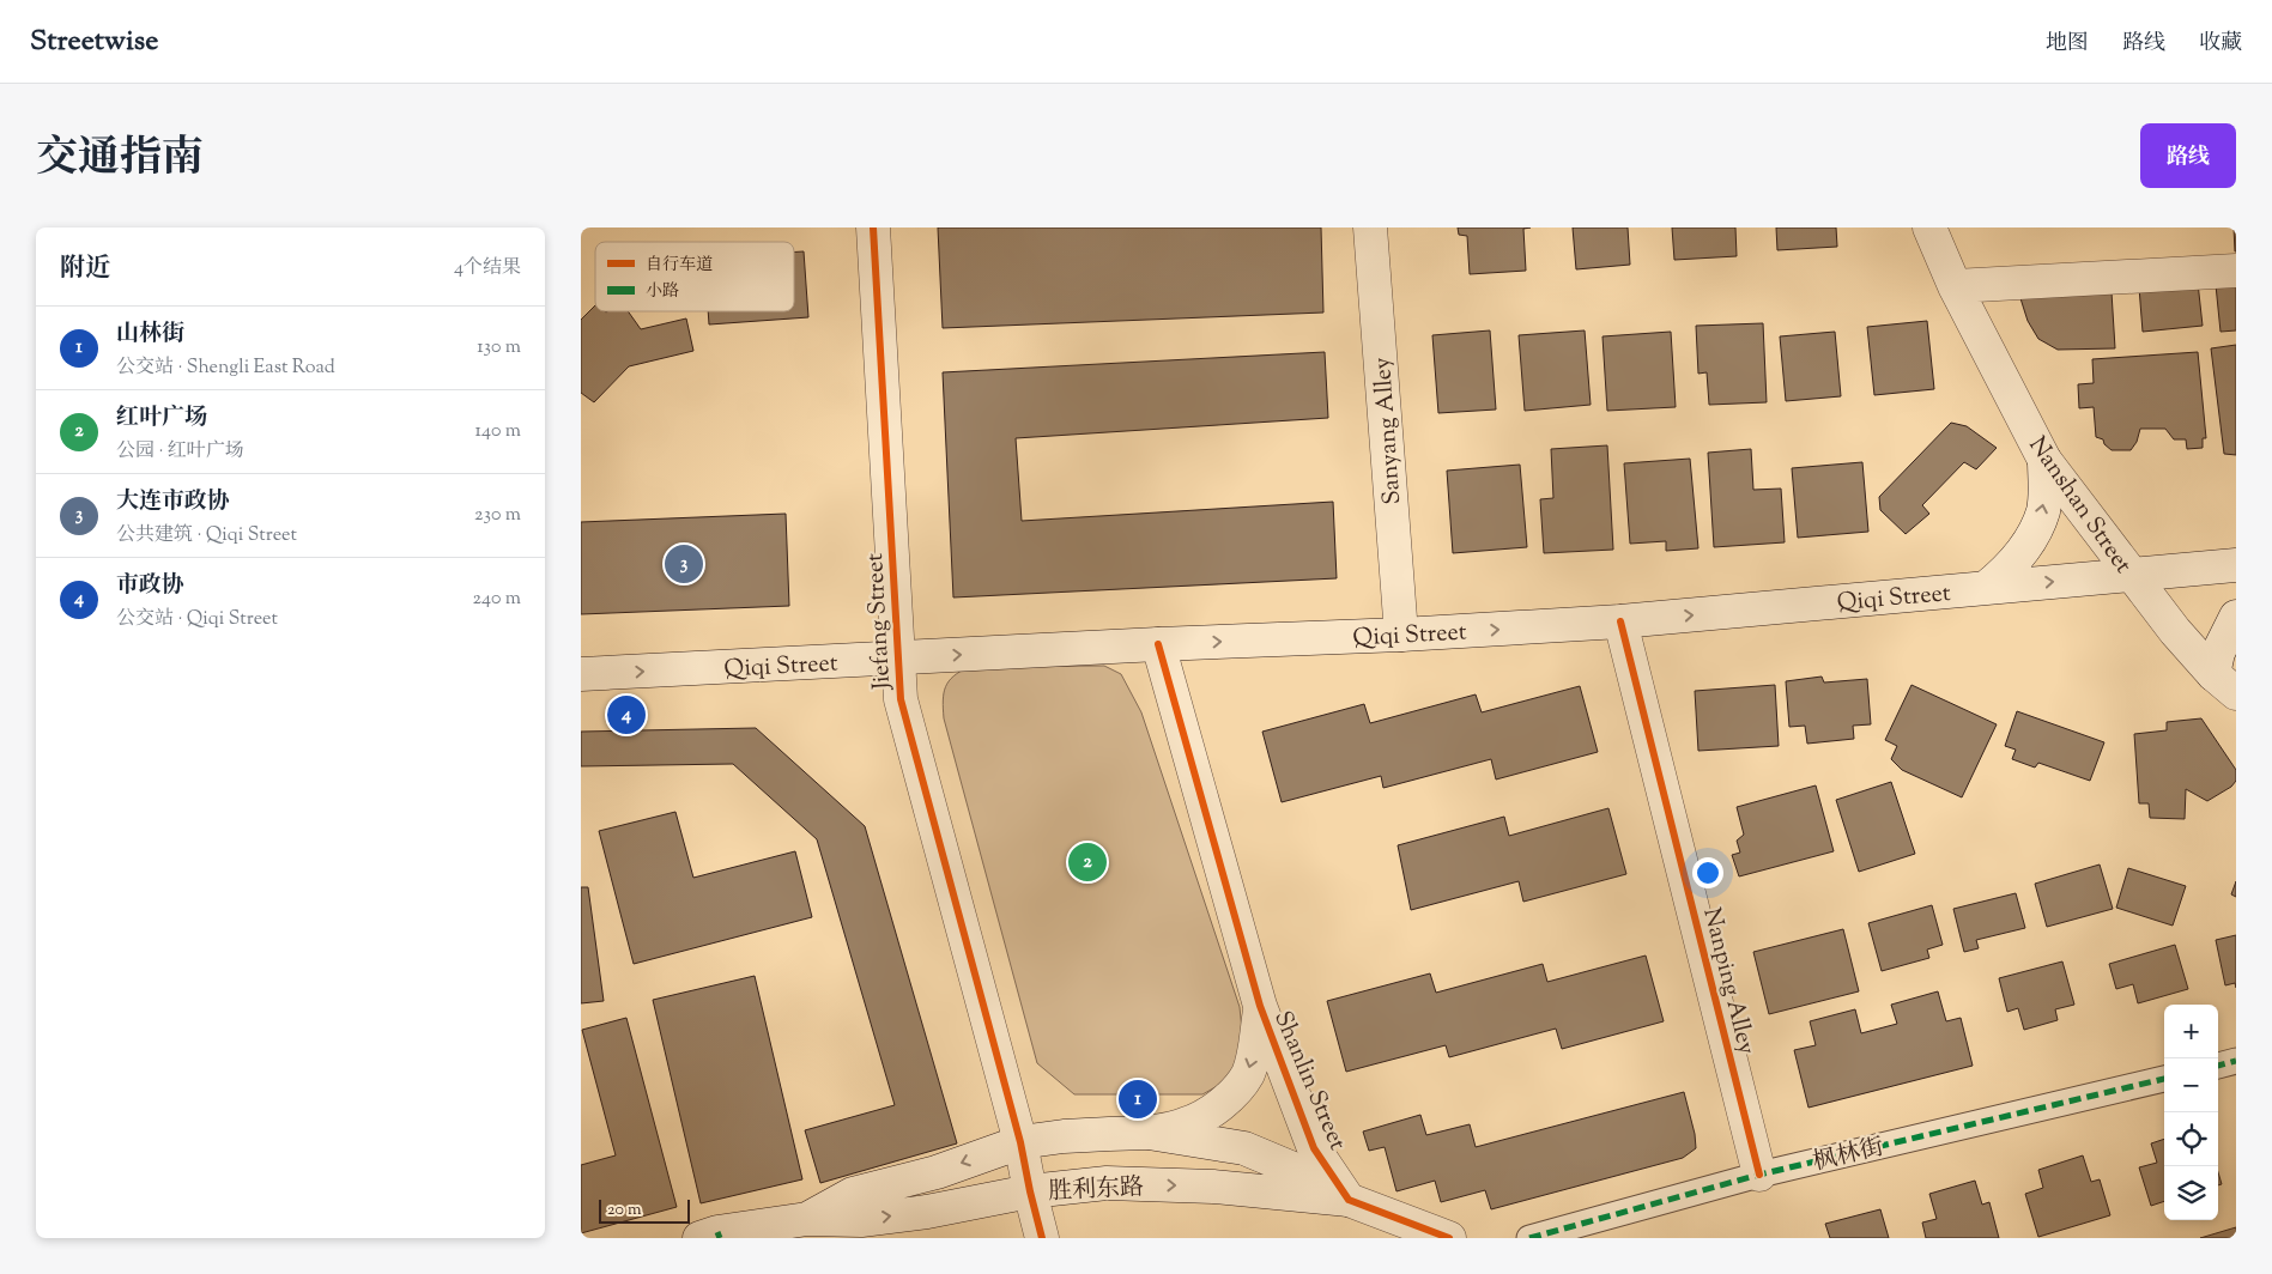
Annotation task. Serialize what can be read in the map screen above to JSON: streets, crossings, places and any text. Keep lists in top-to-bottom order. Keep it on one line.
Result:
{"streets":{"street":["Sanyang Alley","Nanshan Street","Qiqi Street","Jiefang Street","Nanping Alley","Shanlin Street","枫林街","胜利东路"]},"crossings":[["Sanyang Alley","Qiqi Street"],["Nanshan Street","Qiqi Street"],["Qiqi Street","Jiefang Street"],["Qiqi Street","Nanping Alley"],["Qiqi Street","Shanlin Street"],["Jiefang Street","胜利东路"],["Nanping Alley","枫林街"],["Shanlin Street","胜利东路"]],"one_way":["Qiqi Street"],"legend":["自行车道","小路"],"scale_bar":"20 m","page":{"header":"Streetwise","nav":["地图","路线","收藏"],"title":"交通指南","buttons":"路线","heading":["附近","4个结果"],"list":[{"mark":"1","name":"山林街","note":"公交站 · Shengli East Road","value":"130 m"},{"mark":"2","name":"红叶广场","note":"公园 · 红叶广场","value":"140 m"},{"mark":"3","name":"大连市政协","note":"公共建筑 · Qiqi Street","value":"230 m"},{"mark":"4","name":"市政协","note":"公交站 · Qiqi Street","value":"240 m"}],"pins":["3","4","2","1"],"map_buttons":["+","−"],"scale":"20 m"}}
